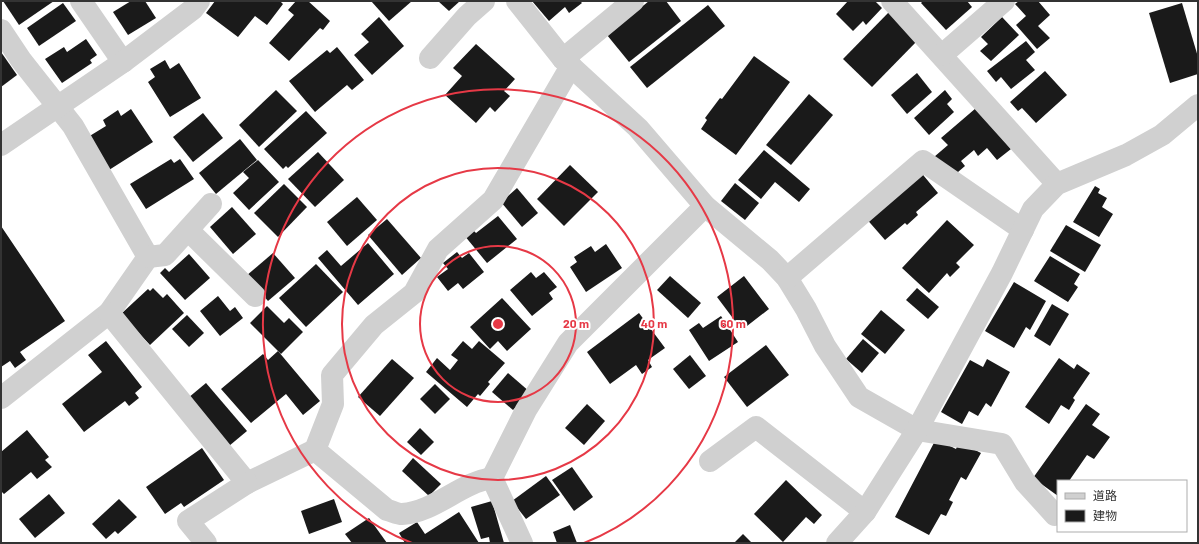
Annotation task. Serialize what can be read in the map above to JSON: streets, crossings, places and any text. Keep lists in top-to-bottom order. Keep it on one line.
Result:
{"legend":["道路","建物"],"rings":["20 m","40 m","60 m"]}
